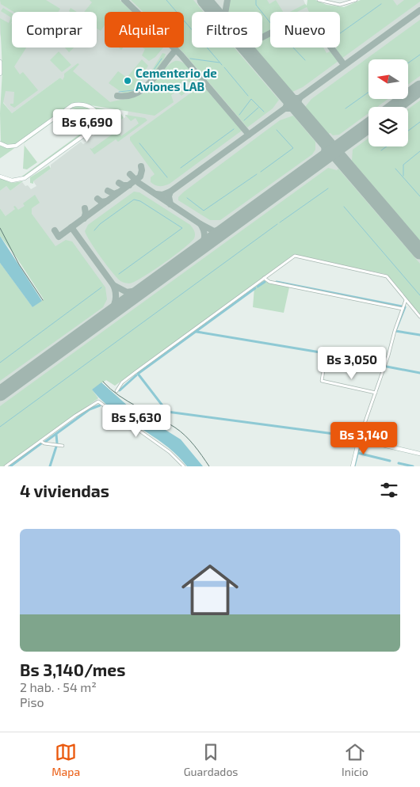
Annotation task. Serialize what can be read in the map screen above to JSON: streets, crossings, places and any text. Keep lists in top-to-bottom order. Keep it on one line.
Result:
{"places":["Cementerio de Aviones LAB"],"north":"left","page":{"chip":["Comprar","Alquilar","Filtros","Nuevo"],"price":["Bs 6,690","Bs 3,050","Bs 5,630","Bs 3,140"],"heading":"4 viviendas","list":[{"name":"Bs 3,140/mes","note":"2 hab. · 54 m² · Piso"}],"tabs":["Mapa","Guardados","Inicio"]}}
